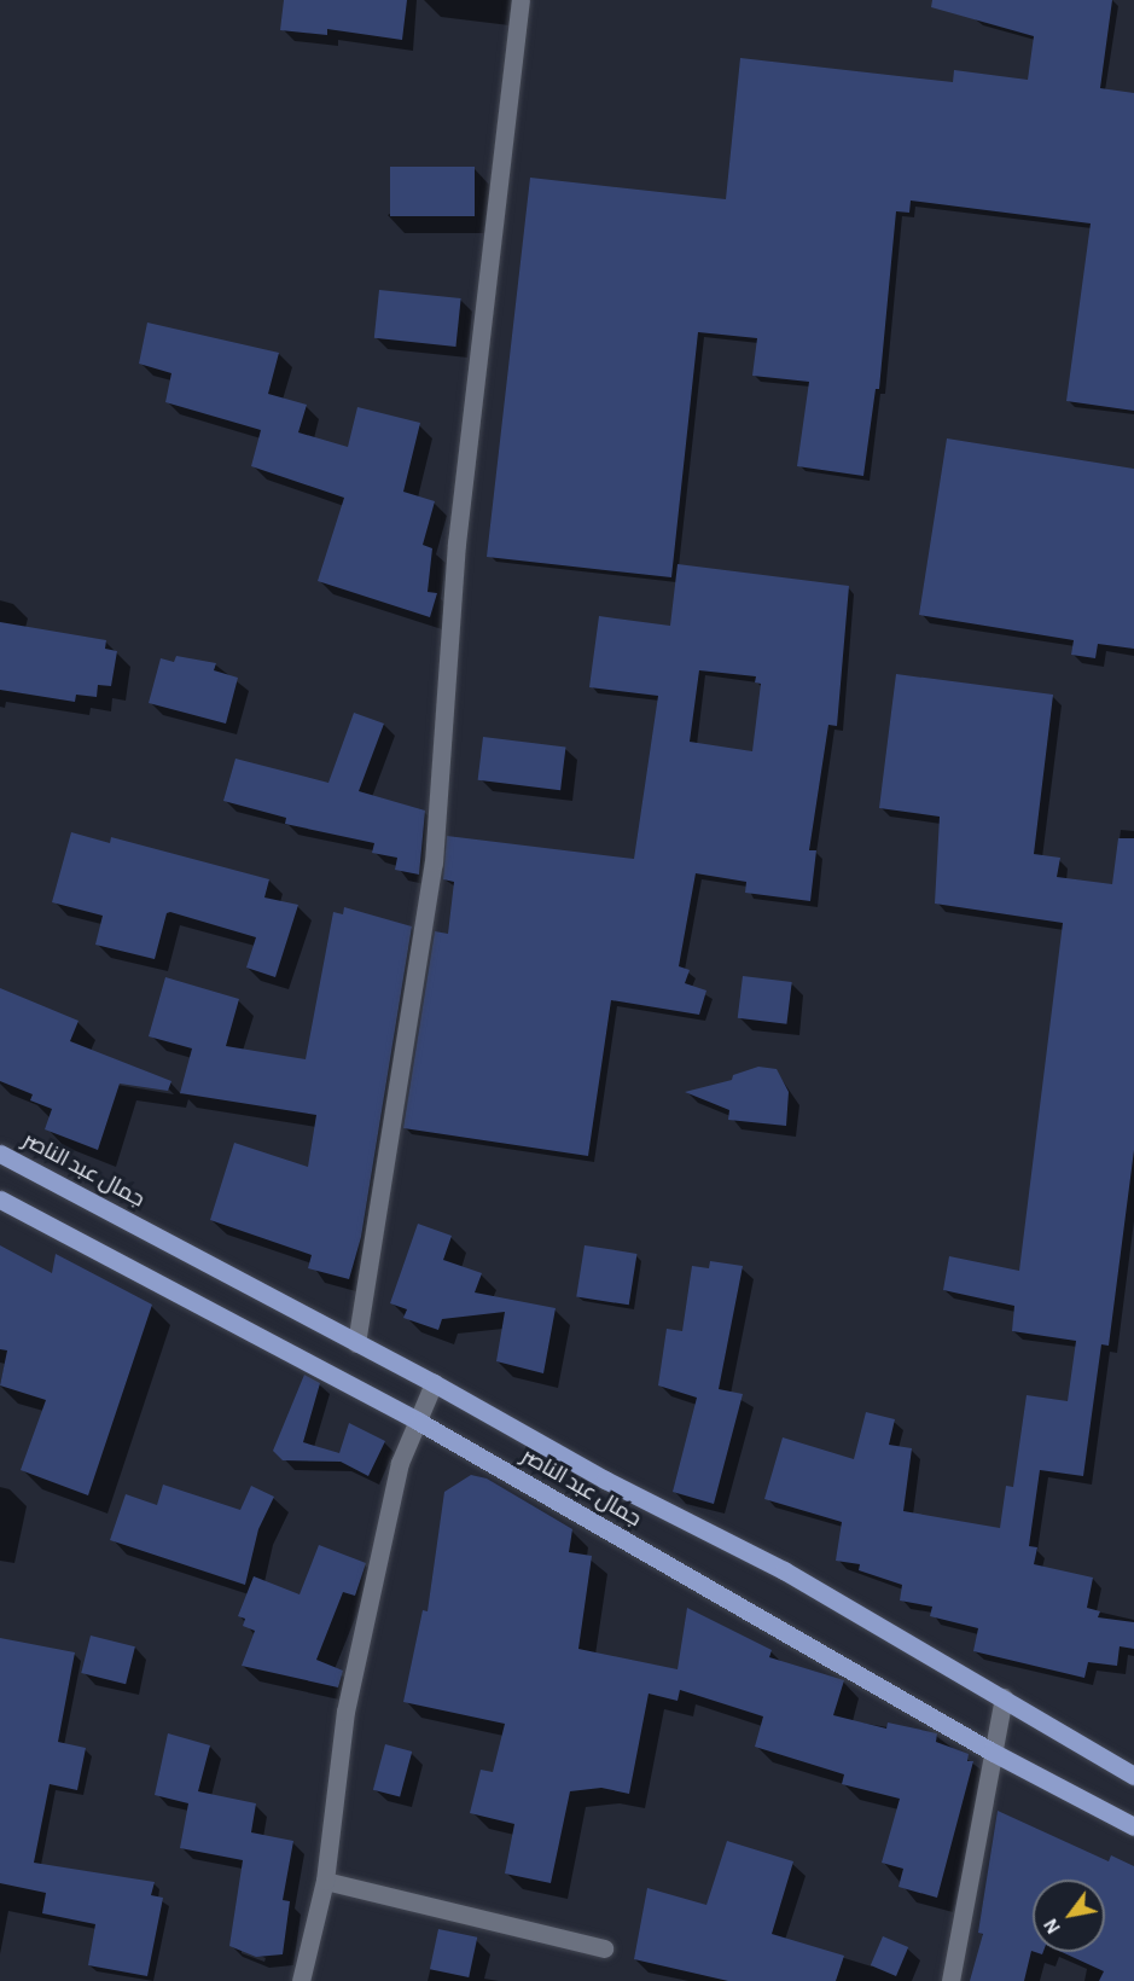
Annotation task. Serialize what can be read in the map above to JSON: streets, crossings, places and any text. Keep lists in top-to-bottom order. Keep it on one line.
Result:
{"streets":{"main road":["جمال عبد الناصر"]},"north":"bottom left"}
